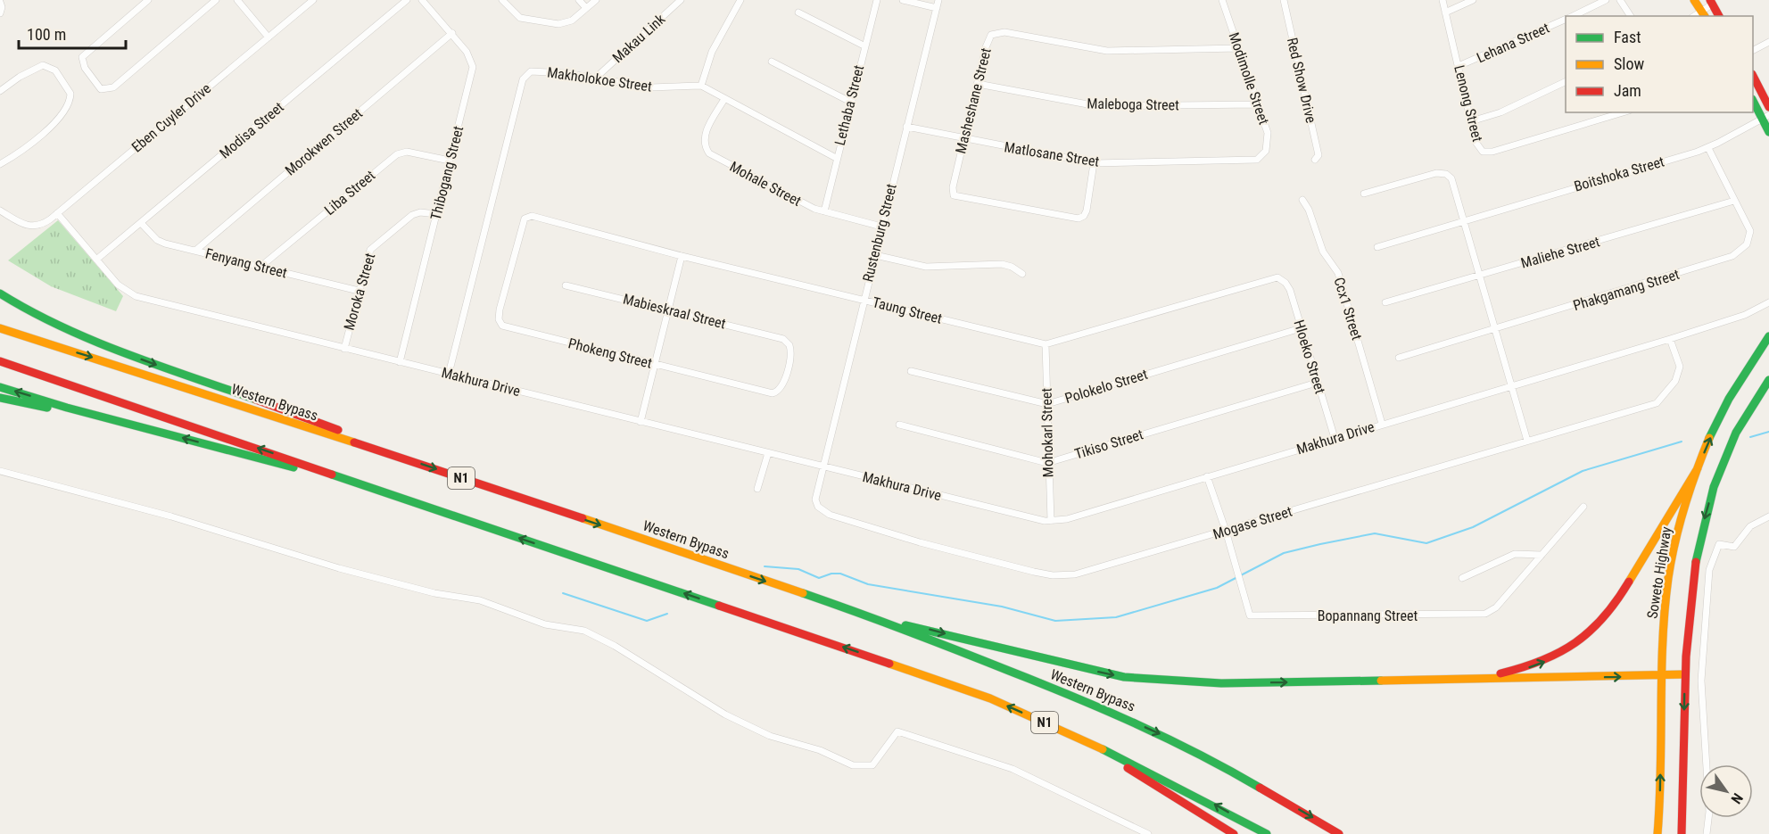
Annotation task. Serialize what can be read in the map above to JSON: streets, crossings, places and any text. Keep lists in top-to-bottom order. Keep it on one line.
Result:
{"streets":{"main road":["Western Bypass","N1","Soweto Highway"],"street":["Makau Link","Lehana Street","Modimolle Street","Makholokoe Street","Red Show Drive","Masheshane Street","Lenong Street","Maleboga Street","Lethaba Street","Eben Cuyler Drive","Modisa Street","Morokwen Street","Matlosane Street","Thibogang Street","Boitshoka Street","Mohale Street","Liba Street","Rustenburg Street","Maliehe Street","Fenyang Street","Phakgamang Street","Moroka Street","Ccx1 Street","Taung Street","Mabieskraal Street","Phokeng Street","Hloeko Street","Makhura Drive","Polokelo Street","Mohokarl Street","Tikiso Street","Mogase Street","Bopannang Street"]},"crossings":[["Makau Link","Makholokoe Street"],["Lehana Street","Lenong Street"],["Modimolle Street","Masheshane Street"],["Modimolle Street","Maleboga Street"],["Modimolle Street","Matlosane Street"],["Makholokoe Street","Makhura Drive"],["Masheshane Street","Maleboga Street"],["Masheshane Street","Matlosane Street"],["Lethaba Street","Mohale Street"],["Eben Cuyler Drive","Makhura Drive"],["Modisa Street","Fenyang Street"],["Modisa Street","Makhura Drive"],["Morokwen Street","Thibogang Street"],["Morokwen Street","Fenyang Street"],["Matlosane Street","Rustenburg Street"],["Thibogang Street","Liba Street"],["Thibogang Street","Moroka Street"],["Thibogang Street","Makhura Drive"],["Boitshoka Street","Phakgamang Street"],["Mohale Street","Rustenburg Street"],["Liba Street","Fenyang Street"],["Rustenburg Street","Taung Street"],["Rustenburg Street","Makhura Drive"],["Rustenburg Street","Mogase Street"],["Maliehe Street","Phakgamang Street"],["Fenyang Street","Moroka Street"],["Moroka Street","Makhura Drive"],["Ccx1 Street","Makhura Drive"],["Taung Street","Phokeng Street"],["Taung Street","Hloeko Street"],["Taung Street","Mohokarl Street"],["Mabieskraal Street","Phokeng Street"],["Hloeko Street","Makhura Drive"],["Hloeko Street","Polokelo Street"],["Hloeko Street","Mohokarl Street"],["Hloeko Street","Tikiso Street"],["Makhura Drive","Mohokarl Street"],["Makhura Drive","Mogase Street"],["Makhura Drive","Bopannang Street"],["Polokelo Street","Mohokarl Street"],["Mohokarl Street","Tikiso Street"],["Mogase Street","Bopannang Street"]],"legend":["Fast","Slow","Jam"],"scale_bar":"100 m","north":"bottom right"}
